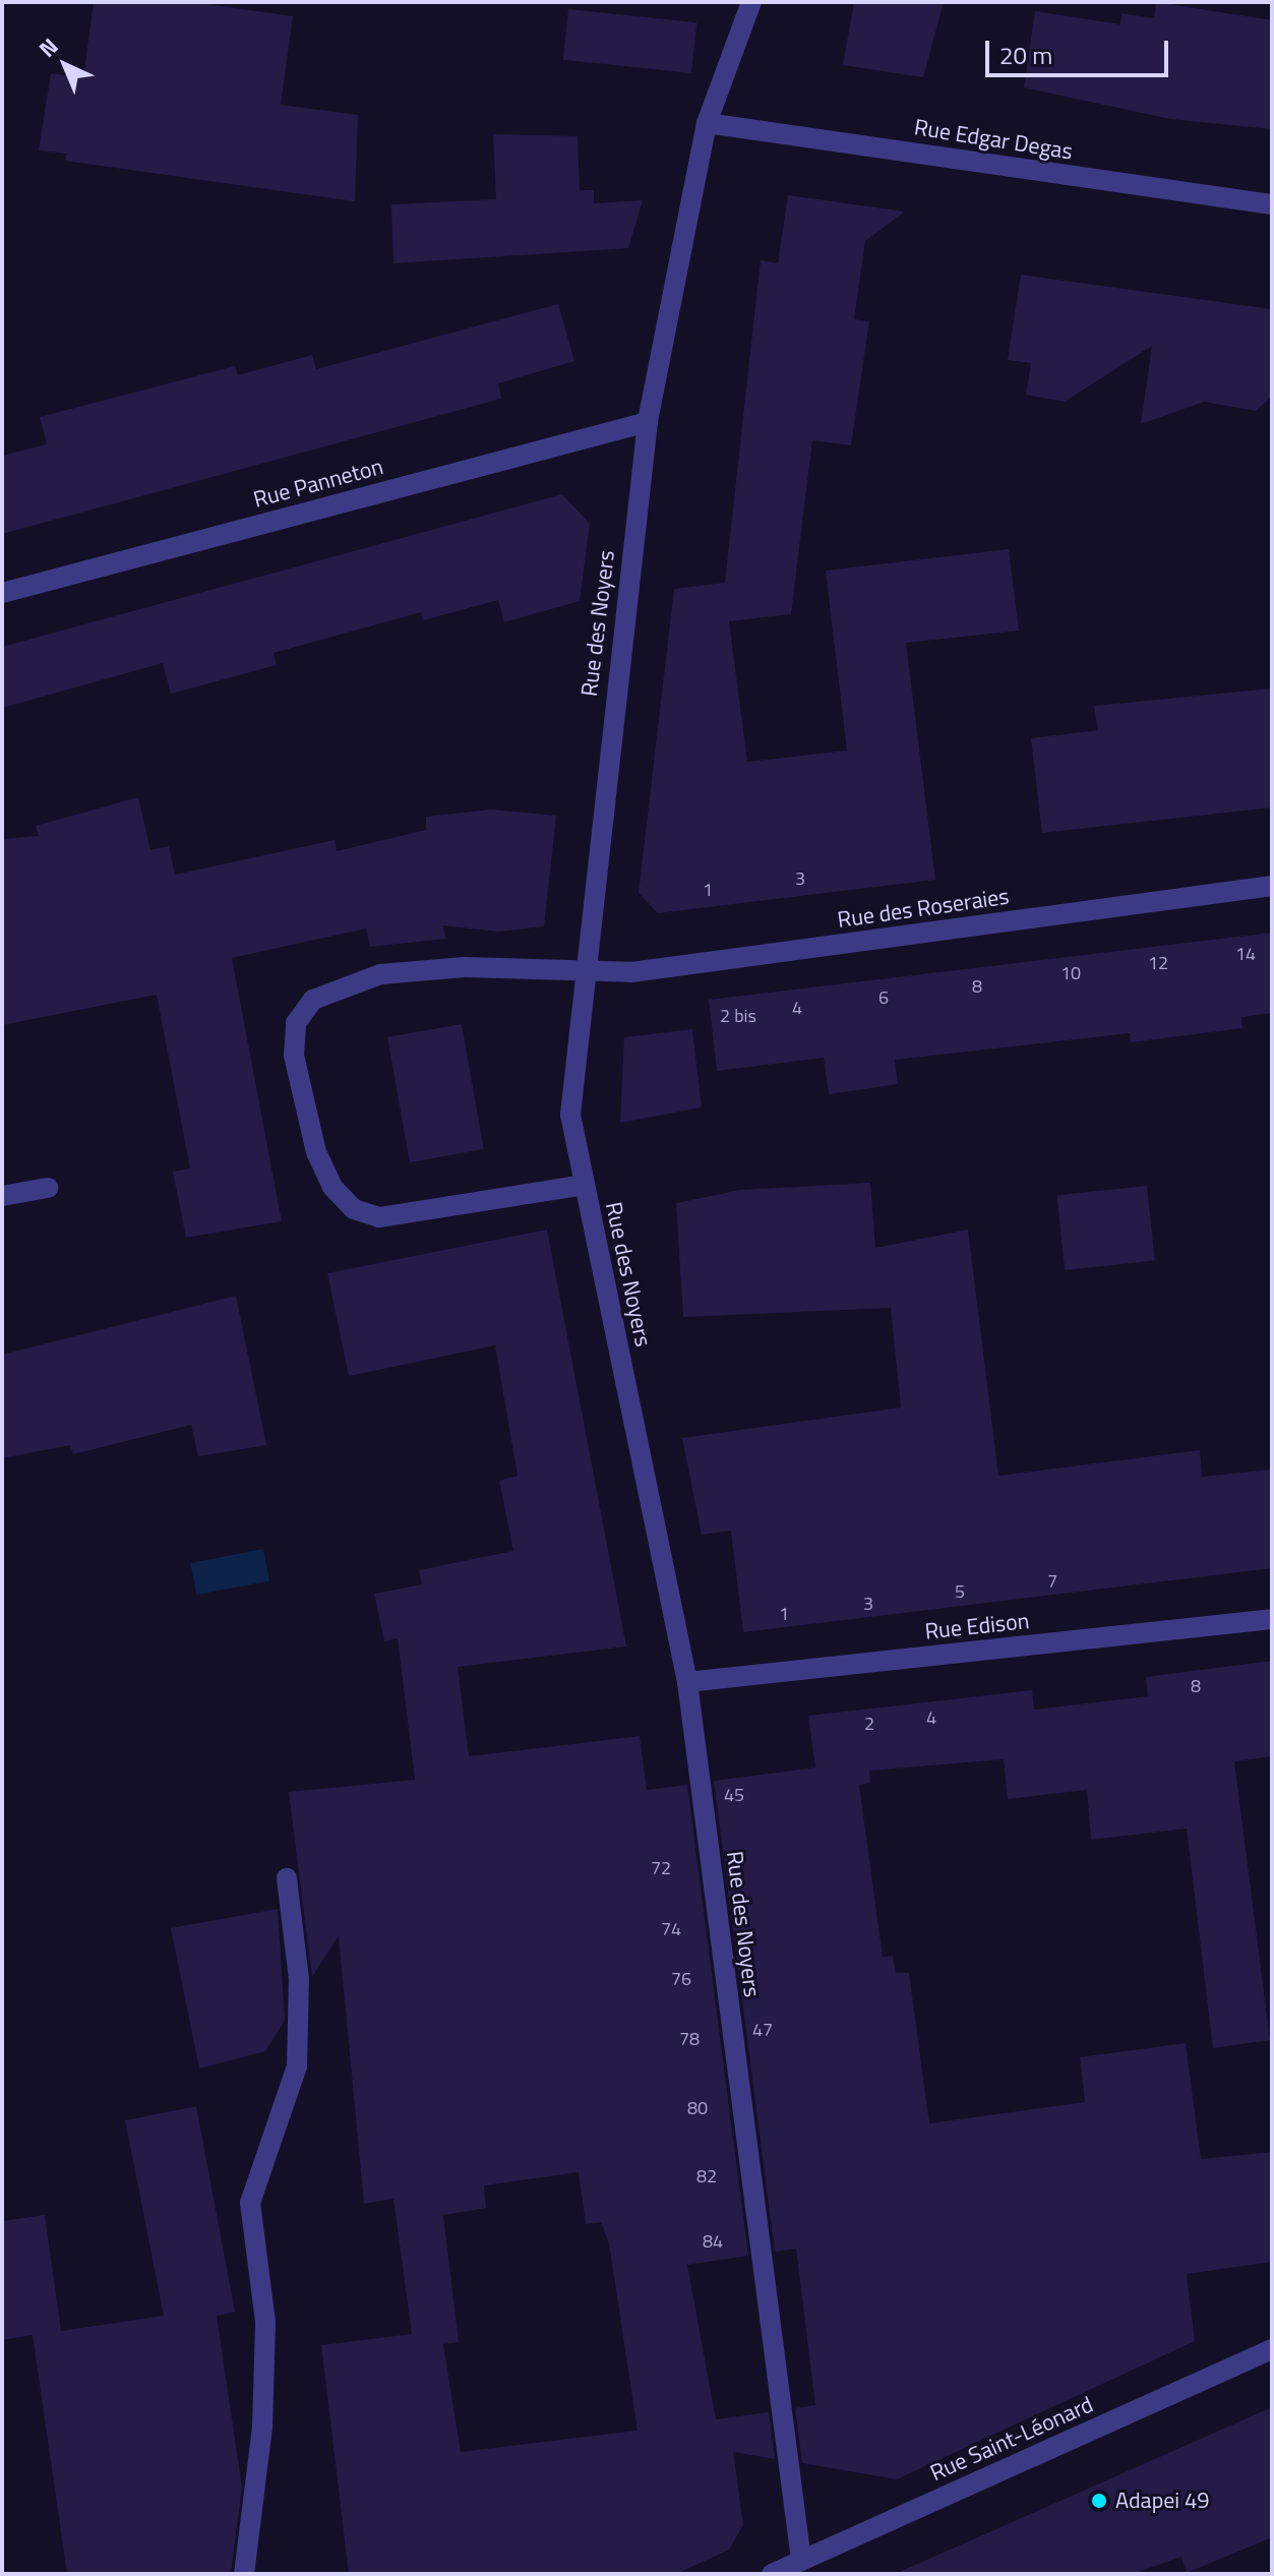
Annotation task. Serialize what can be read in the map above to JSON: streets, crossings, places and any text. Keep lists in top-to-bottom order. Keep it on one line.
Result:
{"streets":{"street":["Rue Edgar Degas","Rue Panneton","Rue des Noyers","Rue des Roseraies","Rue Edison","Rue Saint-Léonard"]},"crossings":[["Rue Edgar Degas","Rue des Noyers"],["Rue Panneton","Rue des Noyers"],["Rue des Noyers","Rue des Roseraies"],["Rue des Noyers","Rue Edison"],["Rue des Noyers","Rue Saint-Léonard"]],"places":["Adapei 49"],"house_numbers":["3","1","14","12","10","8","6","4","2 bis","7","5","3","1","8","4","2","45","72","74","76","47","78","80","82","84"],"scale_bar":"20 m","north":"top left"}
